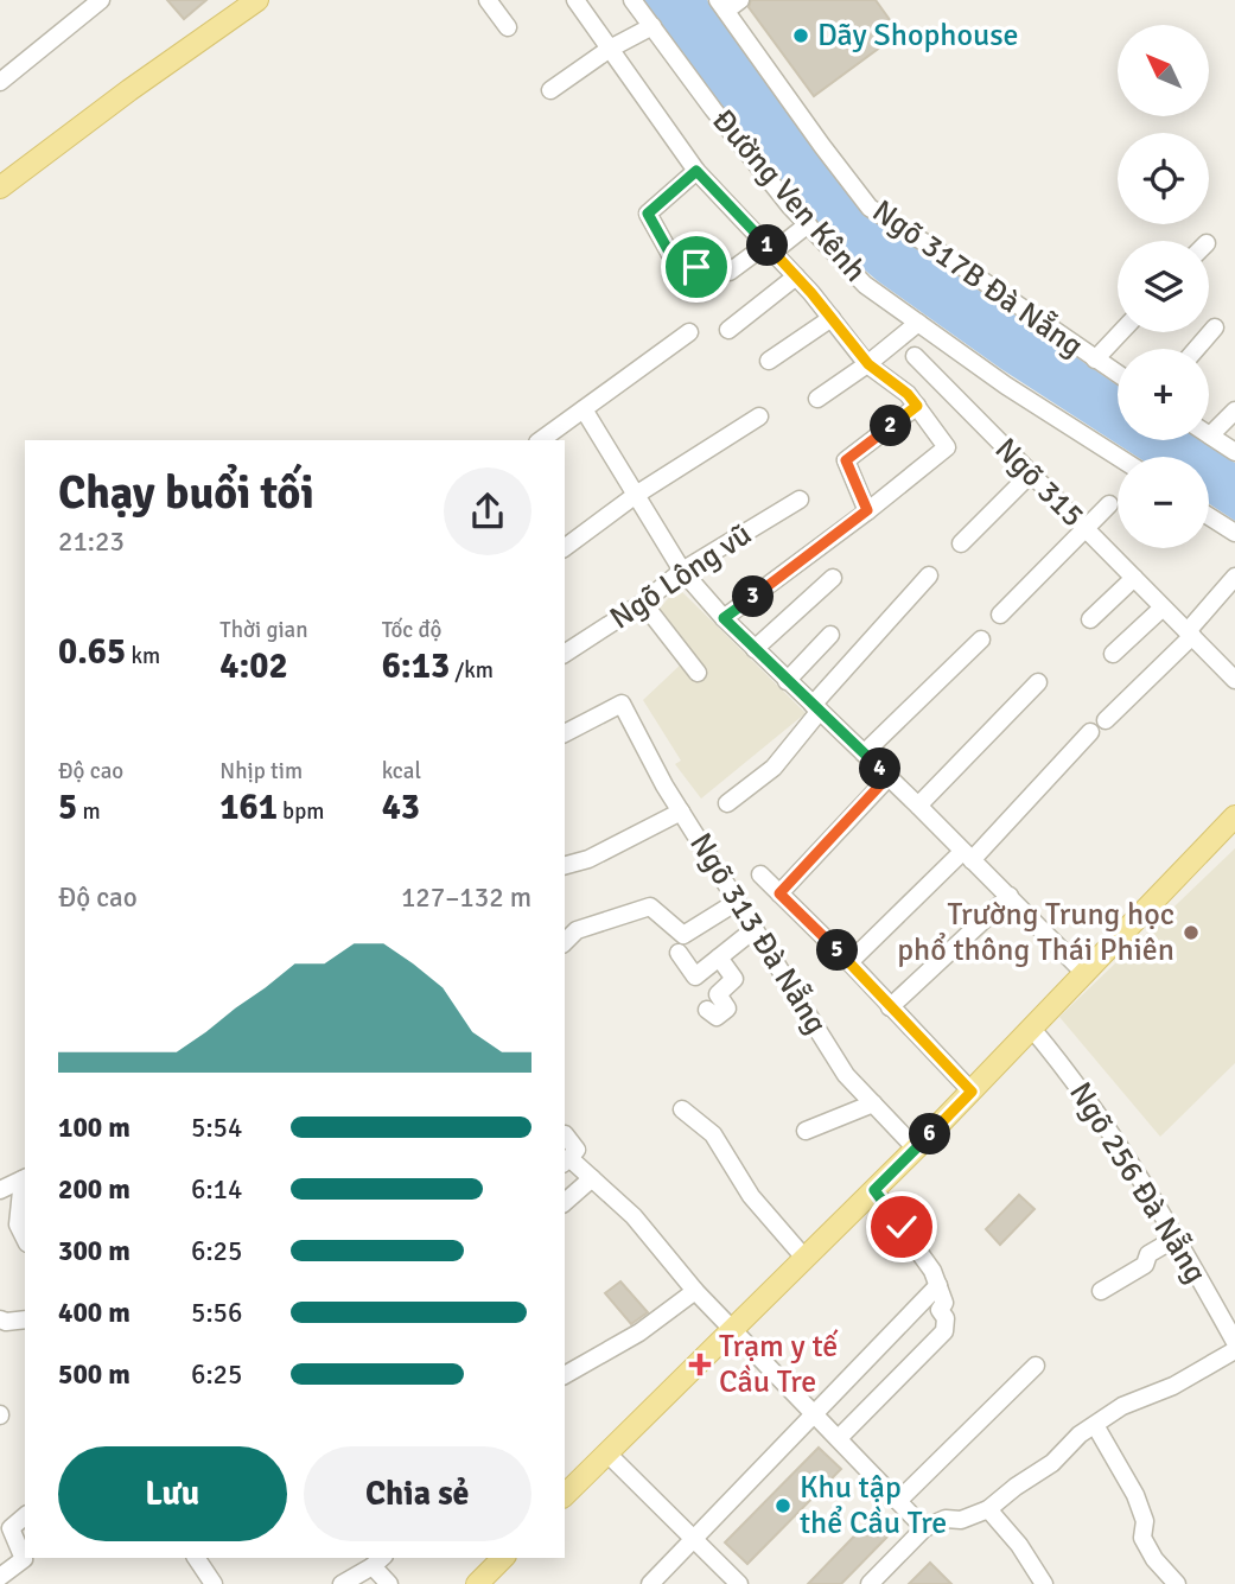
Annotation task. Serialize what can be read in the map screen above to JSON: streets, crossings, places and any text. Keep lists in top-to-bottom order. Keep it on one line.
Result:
{"streets":{"street":["Đường Ven Kênh","Ngõ 317B Đà Nẵng","Ngõ 315","Ngõ Lông vũ","Ngõ 313 Đà Nẵng","Ngõ 256 Đà Nẵng"]},"places":{"other":["Dãy Shophouse","Trường Trung học phổ thông Thái Phiên","Khu tập thể Cầu Tre"],"health":["Trạm y tế Cầu Tre"]},"north":"top left","page":{"map_buttons":["+","−"],"pins":["1","2","3","4","5","6"],"heading":["Chạy buổi tối","21:23"],"stats":[["0.65 km"],["Thời gian","4:02"],["Tốc độ","6:13 /km"],["Độ cao","5 m"],["Nhịp tim","161 bpm"],["kcal","43"]],"chart":["Độ cao","127–132 m"],"list":[{"name":"100 m","note":"5:54"},{"name":"200 m","note":"6:14"},{"name":"300 m","note":"6:25"},{"name":"400 m","note":"5:56"},{"name":"500 m","note":"6:25"}],"buttons":["Lưu","Chia sẻ"]}}
